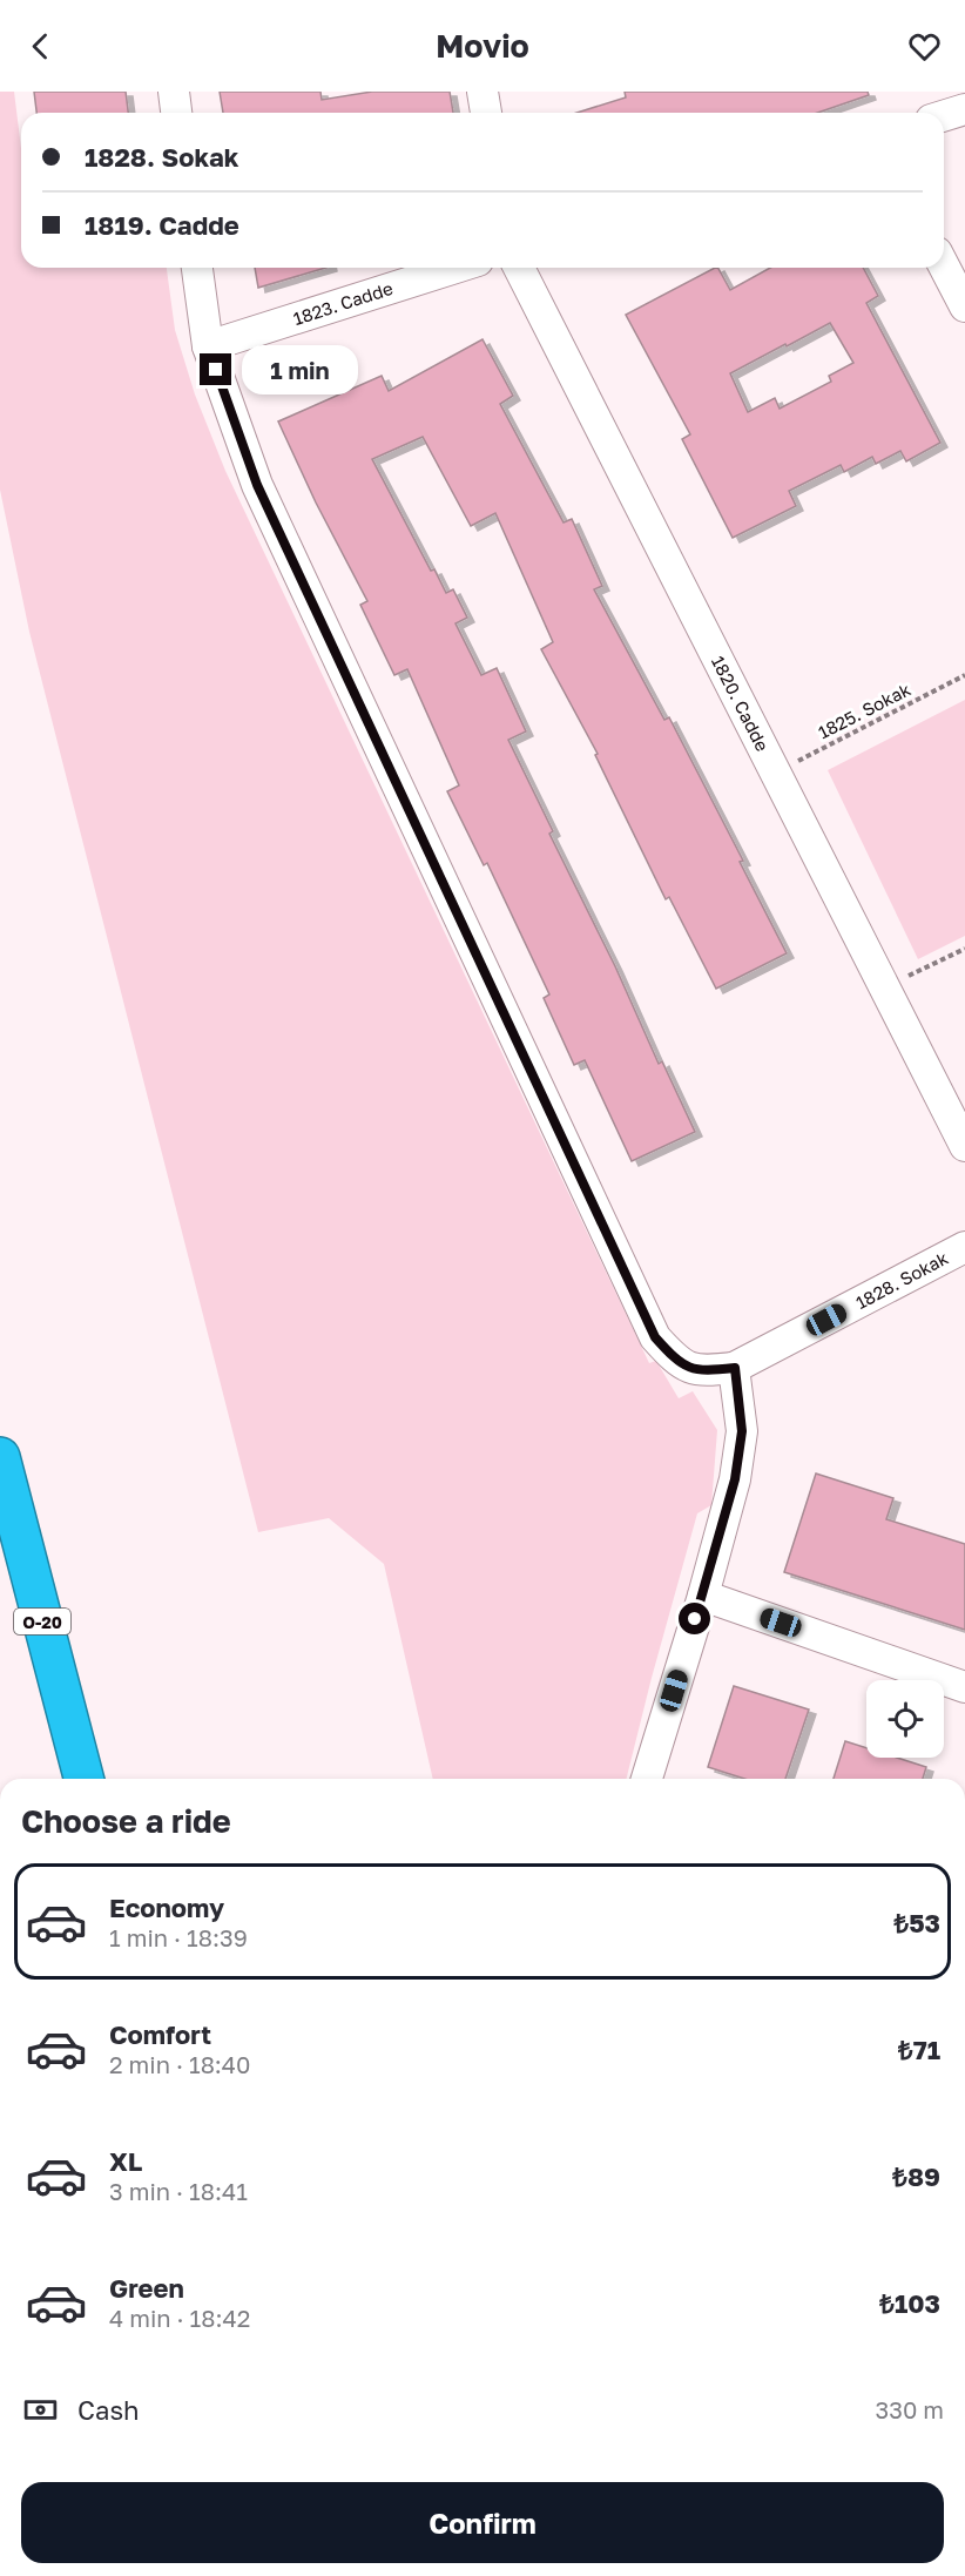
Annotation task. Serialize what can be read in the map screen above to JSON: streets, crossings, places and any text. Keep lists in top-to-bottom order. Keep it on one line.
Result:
{"streets":{"highway":["O-20"],"street":["1823. Cadde","1820. Cadde","1828. Sokak"],"path":["1825. Sokak"]},"crossings":[["1820. Cadde","1825. Sokak"]],"page":{"header":"Movio","banner":["1828. Sokak","1819. Cadde"],"bubble":"1 min","heading":"Choose a ride","list":[{"name":"Economy","note":"1 min · 18:39","value":"₺53"},{"name":"Comfort","note":"2 min · 18:40","value":"₺71"},{"name":"XL","note":"3 min · 18:41","value":"₺89"},{"name":"Green","note":"4 min · 18:42","value":"₺103"}],"pay":["Cash","330 m"],"buttons":"Confirm"}}
